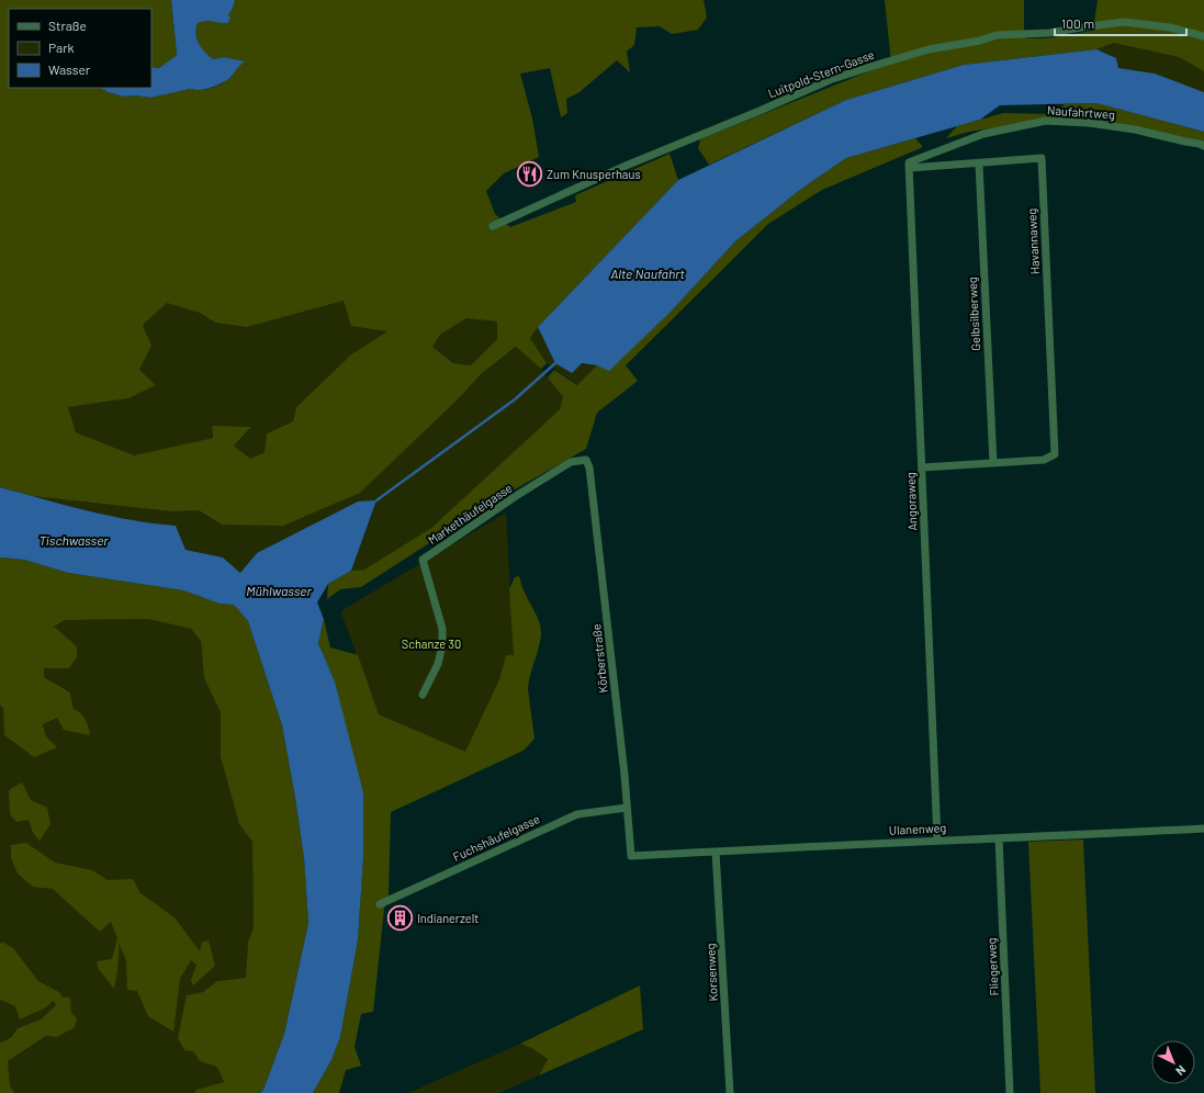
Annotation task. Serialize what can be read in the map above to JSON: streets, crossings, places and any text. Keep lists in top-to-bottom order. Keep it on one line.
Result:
{"streets":{"street":["Luitpold-Stern-Gasse","Naufahrtweg","Havannaweg","Gelbsilberweg","Angoraweg","Markethäufelgasse","Körberstraße","Ulanenweg","Fuchshäufelgasse","Fliegerweg","Korsenweg"]},"crossings":[["Naufahrtweg","Havannaweg"],["Naufahrtweg","Angoraweg"],["Havannaweg","Gelbsilberweg"],["Havannaweg","Angoraweg"],["Angoraweg","Ulanenweg"],["Markethäufelgasse","Körberstraße"],["Körberstraße","Ulanenweg"],["Körberstraße","Fuchshäufelgasse"],["Ulanenweg","Fliegerweg"],["Ulanenweg","Korsenweg"]],"water":["Alte Naufahrt","Tischwasser","Mühlwasser"],"parks":["Schanze 30"],"places":{"restaurant":["Zum Knusperhaus"],"building":["Indianerzelt"]},"legend":["Straße","Park","Wasser"],"scale_bar":"100 m","north":"bottom right"}
